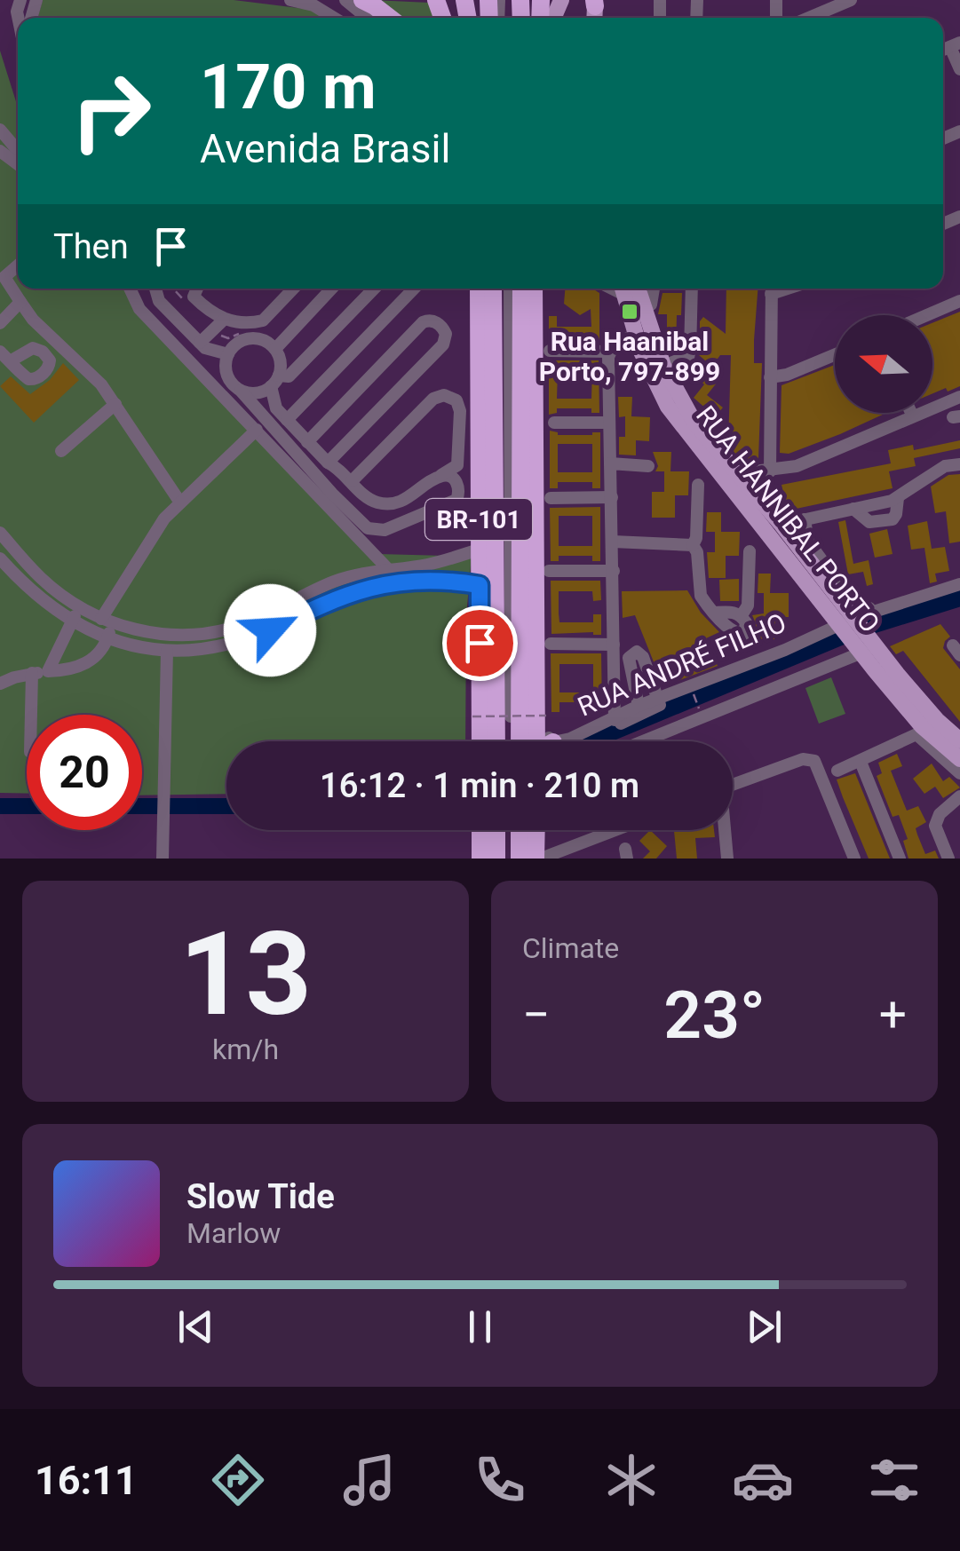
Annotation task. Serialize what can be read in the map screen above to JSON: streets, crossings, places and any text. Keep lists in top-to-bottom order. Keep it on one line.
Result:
{"streets":{"highway":["BR-101"],"main road":["RUA HANNIBAL PORTO"],"street":["RUA ANDRÉ FILHO"]},"crossings":[["RUA HANNIBAL PORTO","RUA ANDRÉ FILHO"]],"places":{"transit":["Rua Haanibal Porto, 797-899"]},"north":"left","page":{"turn":["170 m","Avenida Brasil"],"then":"Then","limit":"20","trip":"16:12 · 1 min · 210 m","tile":[["13","km/h"],"Climate"],"heat":["−","23°","+"],"song":["Slow Tide","Marlow"],"tabs":"16:11"}}
